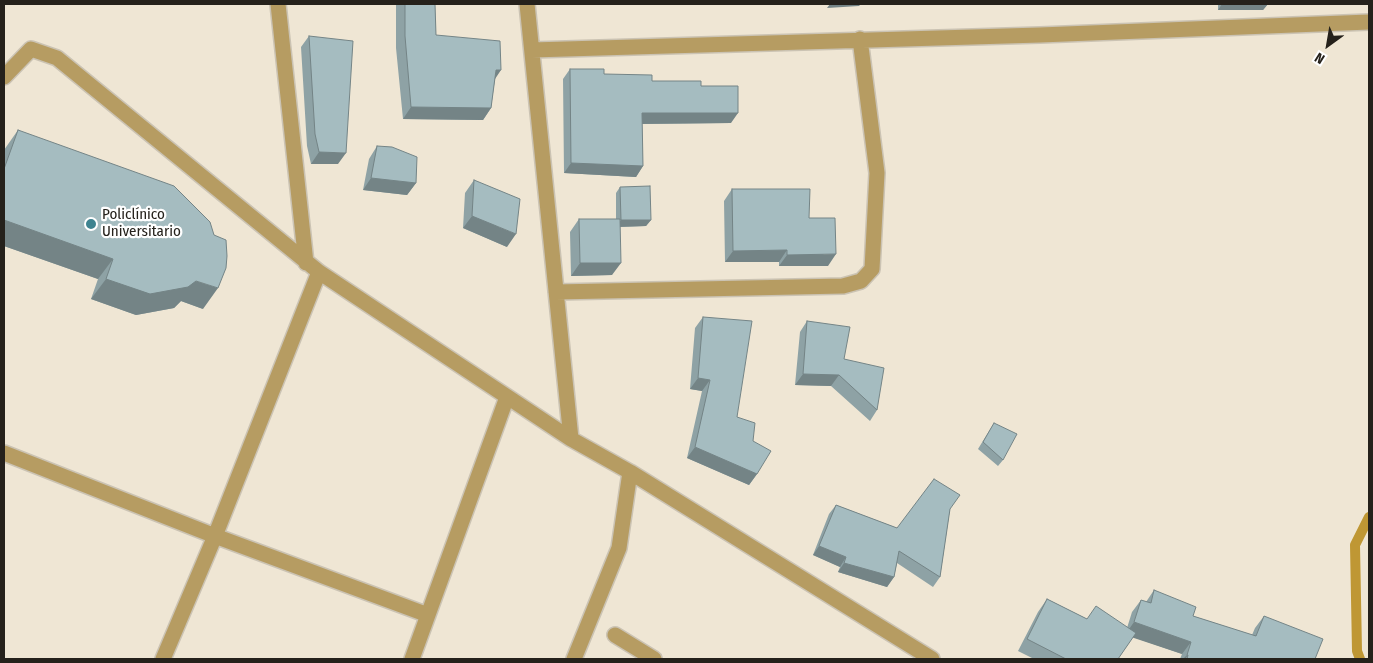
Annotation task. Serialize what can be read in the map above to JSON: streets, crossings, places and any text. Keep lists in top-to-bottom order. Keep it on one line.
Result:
{"places":["Policlínico Universitario"],"north":"bottom left"}
